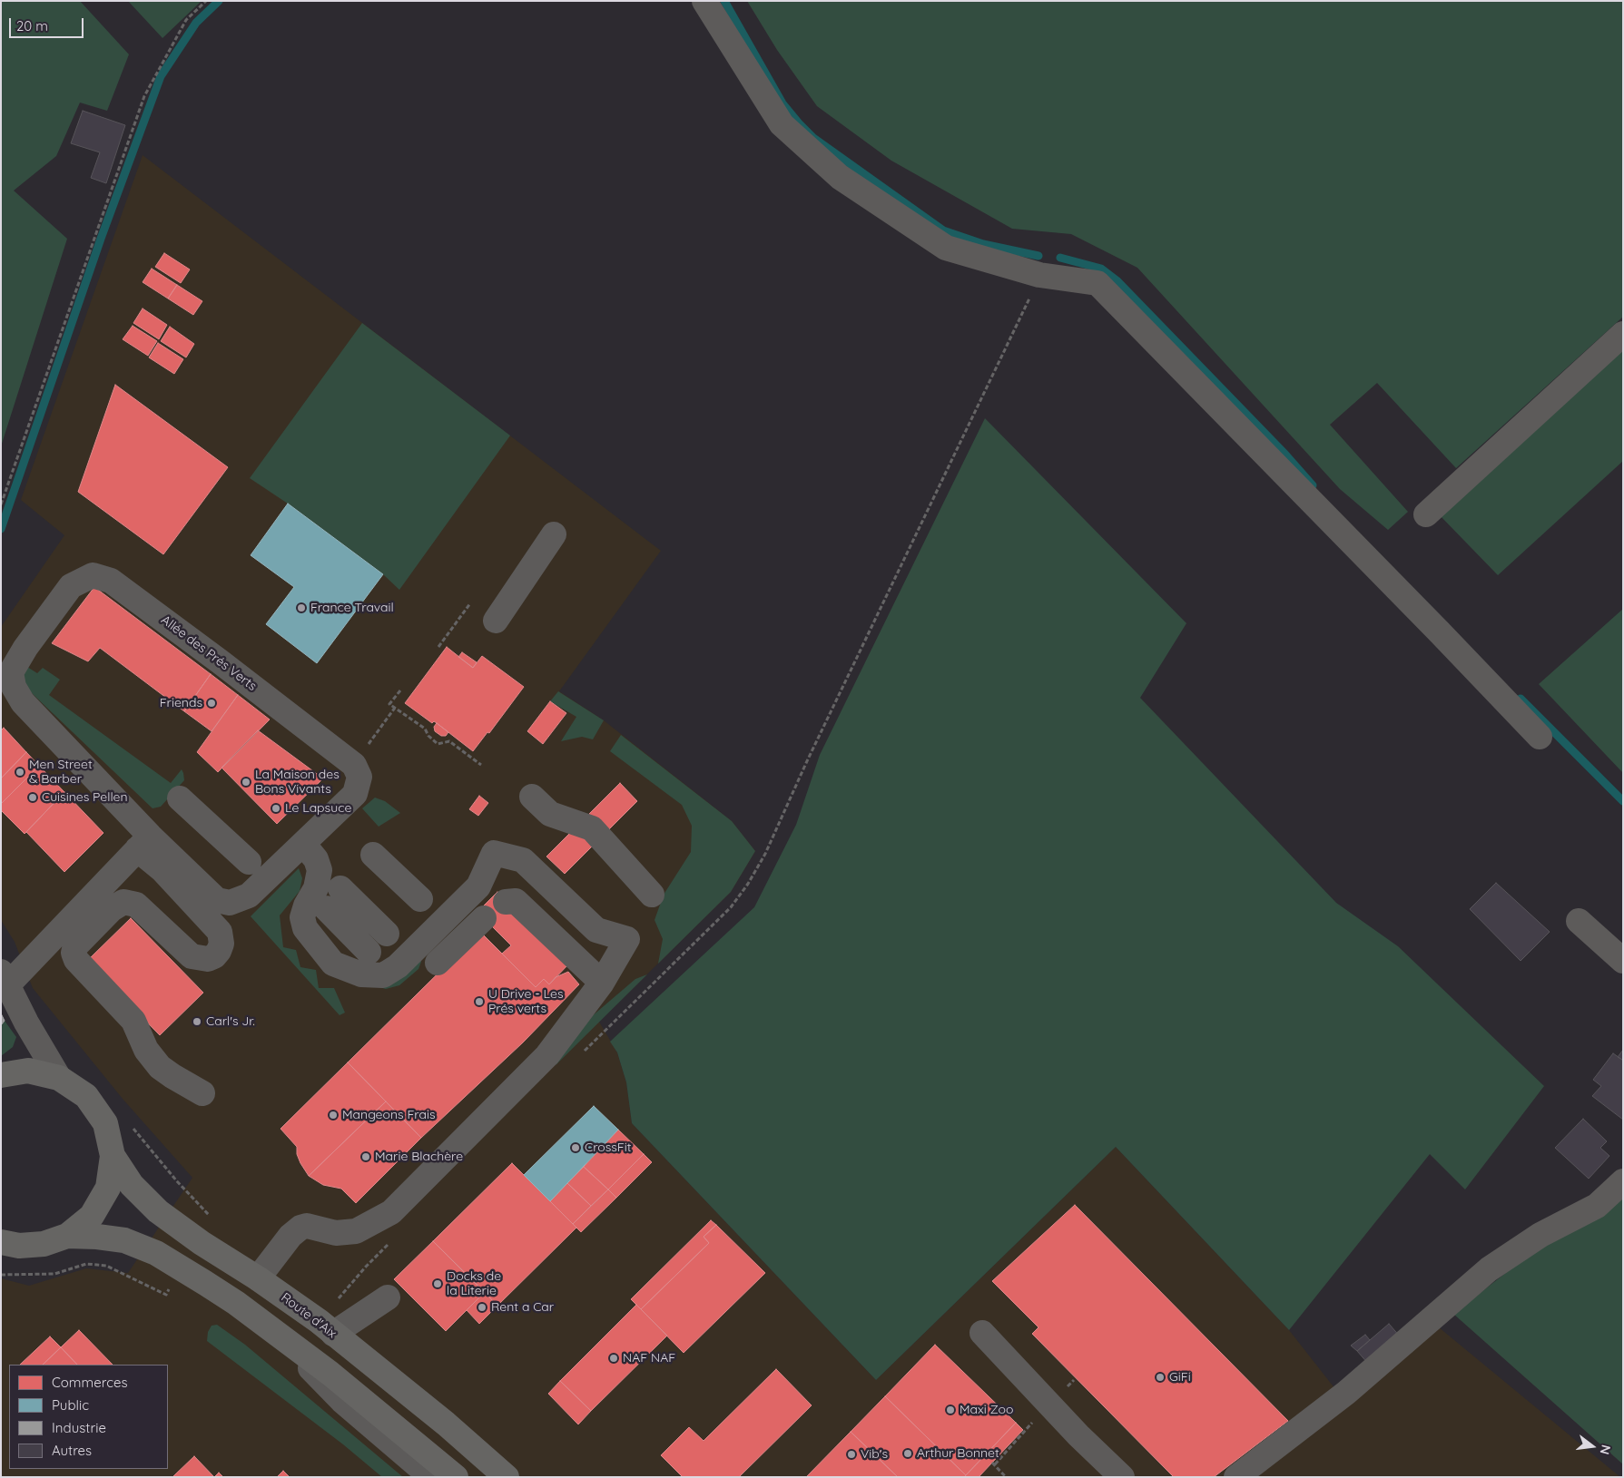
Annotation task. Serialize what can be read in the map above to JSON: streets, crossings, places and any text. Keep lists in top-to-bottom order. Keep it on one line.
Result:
{"streets":{"main road":["Route d'Aix"],"street":["Allée des Prés Verts"]},"places":["France Travail","Friends","Men Street & Barber","La Maison des Bons Vivants","Cuisines Pellen","Le Lapsuce","U Drive - Les Prés verts","Carl's Jr.","Mangeons Frais","CrossFit","Marie Blachère","Docks de la Literie","Rent a Car","NAF NAF","GiFi","Maxi Zoo","Arthur Bonnet","Vib's"],"legend":["Commerces","Public","Industrie","Autres"],"scale_bar":"20 m","north":"right"}
